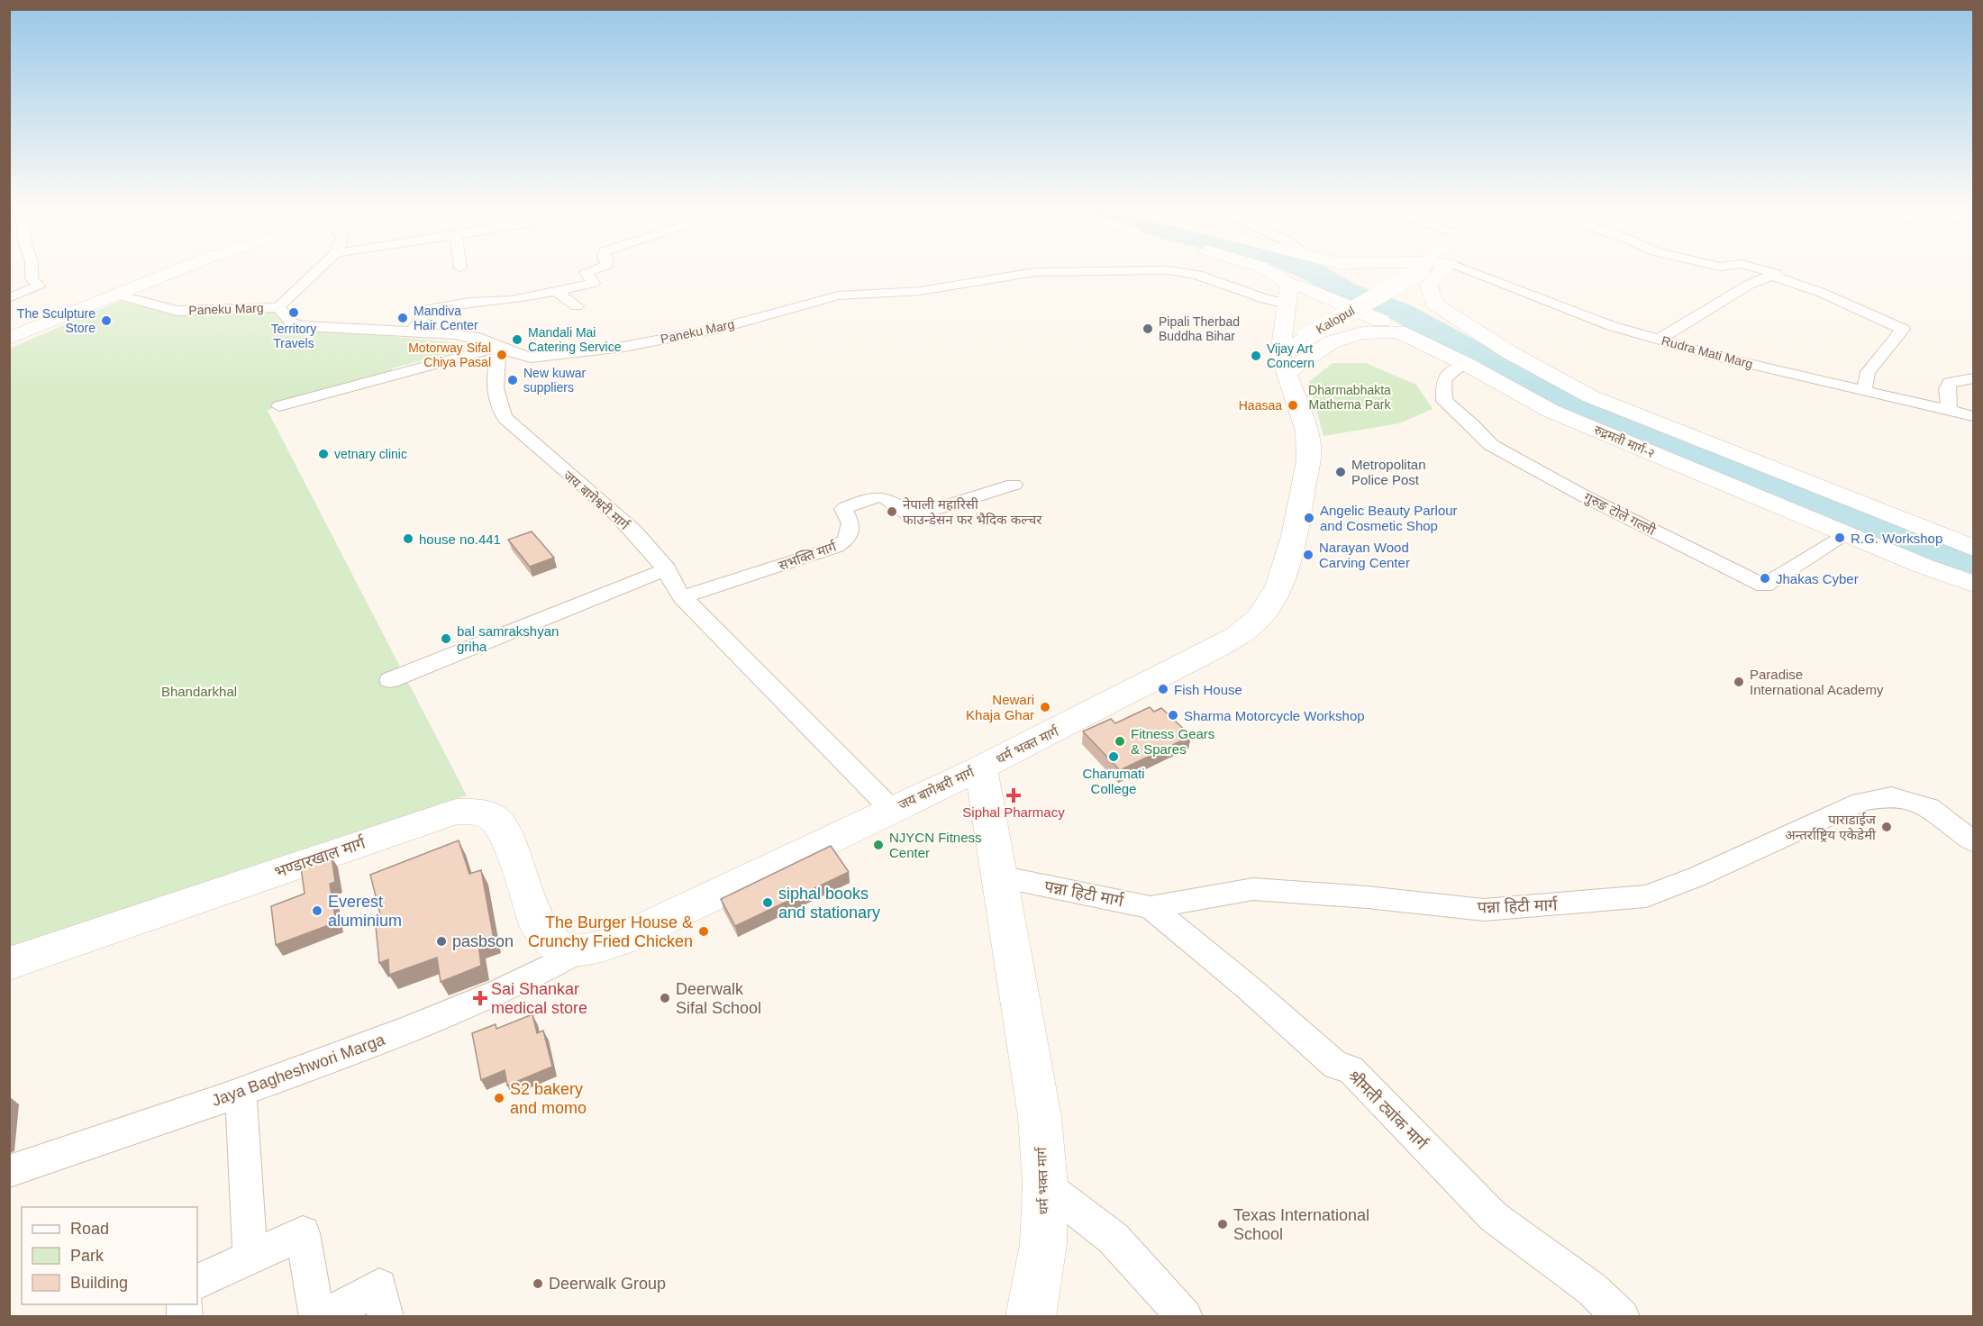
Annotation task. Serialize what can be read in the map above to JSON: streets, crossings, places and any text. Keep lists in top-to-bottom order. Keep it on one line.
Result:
{"streets":{"main road":["Kalopul","रुद्रमती मार्ग-२","जय बागेश्वरी मार्ग","धर्म भक्त मार्ग","भण्डारखाल मार्ग"],"street":["Paneku Marg","Rudra Mati Marg","गुरुङ टोले गल्ली","सभक्ति मार्ग","पन्ना हिटी मार्ग","Jaya Bagheshwori Marga","श्रीमती ट्यांक मार्ग"]},"crossings":[["Paneku Marg","जय बागेश्वरी मार्ग"],["Kalopul","रुद्रमती मार्ग-२"],["Kalopul","धर्म भक्त मार्ग"],["रुद्रमती मार्ग-२","गुरुङ टोले गल्ली"],["रुद्रमती मार्ग-२","धर्म भक्त मार्ग"],["जय बागेश्वरी मार्ग","सभक्ति मार्ग"],["जय बागेश्वरी मार्ग","धर्म भक्त मार्ग"],["जय बागेश्वरी मार्ग","भण्डारखाल मार्ग"],["जय बागेश्वरी मार्ग","Jaya Bagheshwori Marga"],["धर्म भक्त मार्ग","पन्ना हिटी मार्ग"],["भण्डारखाल मार्ग","Jaya Bagheshwori Marga"],["पन्ना हिटी मार्ग","श्रीमती ट्यांक मार्ग"]],"parks":["Dharmabhakta Mathema Park","Bhandarkhal"],"places":{"other":["Territory Travels","Mandiva Hair Center","The Sculpture Store","Pipali Therbad Buddha Bihar","Mandali Mai Catering Service","Motorway Sifal Chiya Pasal","Vijay Art Concern","New kuwar suppliers","Haasaa","vetnary clinic","Metropolitan Police Post","नेपाली महारिसी फाउन्डेसन फर भैदिक कल्चर","Angelic Beauty Parlour and Cosmetic Shop","R.G. Workshop","house no.441","Narayan Wood Carving Center","Jhakas Cyber","bal samrakshyan griha","Paradise International Academy","Fish House","Newari Khaja Ghar","Sharma Motorcycle Workshop","Fitness Gears & Spares","Charumati College","पाराडाईज अन्तर्राष्ट्रिय एकेडेमी","NJYCN Fitness Center","siphal books and stationary","Everest aluminium","The Burger House & Crunchy Fried Chicken","pasbson","Deerwalk Sifal School","S2 bakery and momo","Texas International School","Deerwalk Group"],"health":["Siphal Pharmacy","Sai Shankar medical store"]},"legend":["Road","Park","Building"]}
